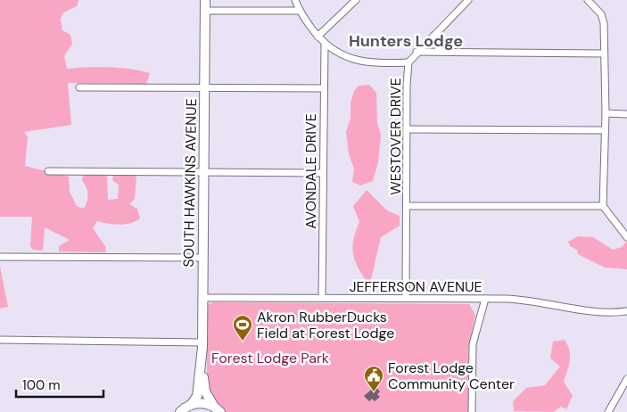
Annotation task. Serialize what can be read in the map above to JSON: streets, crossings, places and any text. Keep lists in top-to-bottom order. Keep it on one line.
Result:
{"streets":{"main road":["SOUTH HAWKINS AVENUE"],"street":["WESTOVER DRIVE","AVONDALE DRIVE","JEFFERSON AVENUE"]},"crossings":[["WESTOVER DRIVE","JEFFERSON AVENUE"],["AVONDALE DRIVE","JEFFERSON AVENUE"],["SOUTH HAWKINS AVENUE","JEFFERSON AVENUE"]],"districts":["Hunters Lodge"],"parks":["Forest Lodge Park"],"places":{"sports":["Akron RubberDucks Field at Forest Lodge"],"public building":["Forest Lodge Community Center"]},"scale_bar":"100 m"}
